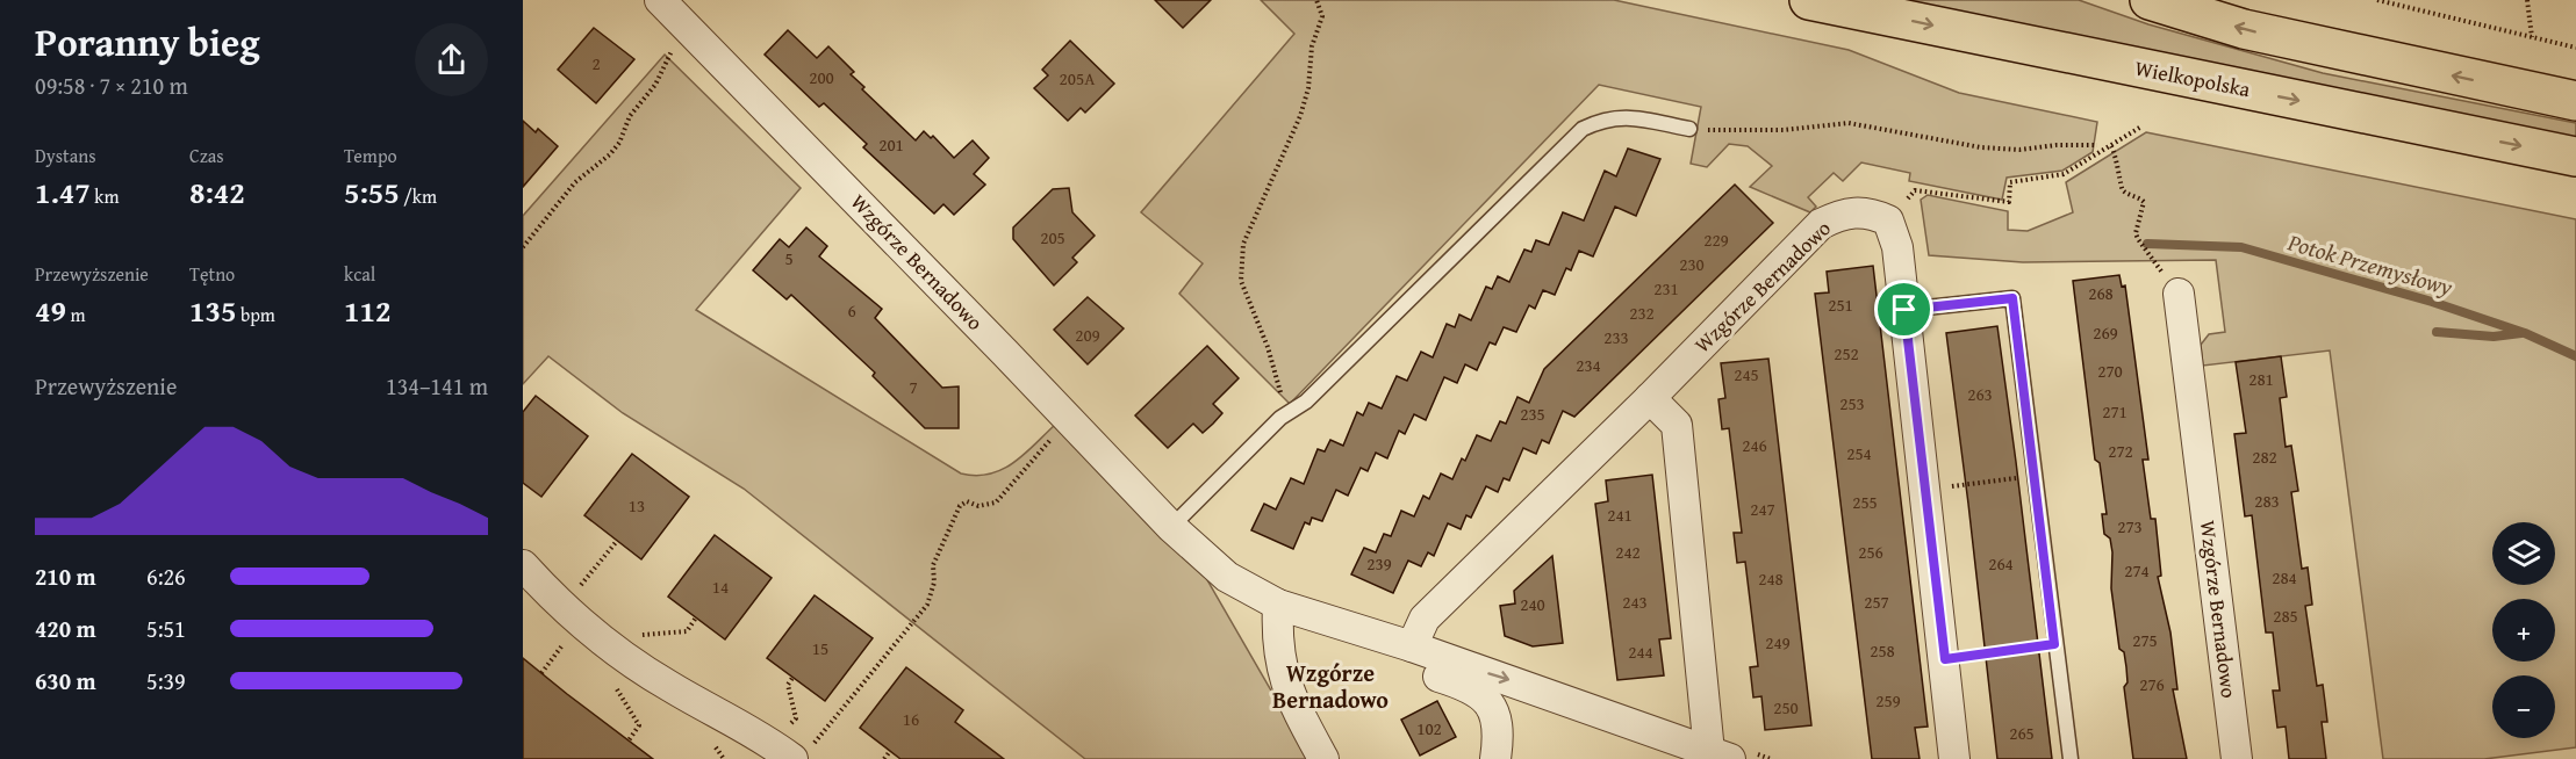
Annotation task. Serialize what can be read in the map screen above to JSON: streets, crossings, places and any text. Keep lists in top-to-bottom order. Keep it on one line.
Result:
{"streets":{"main road":["Wielkopolska"],"street":["Wzgórze Bernadowo"]},"districts":["Wzgórze Bernadowo"],"water":["Potok Przemysłowy"],"house_numbers":["2","200","205A","201","205","229","5","230","231","268","251","6","232","269","209","233","252","234","270","245","281","7","263","253","271","235","246","272","254","282","283","255","13","247","241","273","242","256","239","264","274","284","248","14","243","257","240","285","275","249","15","258","244","276","259","250","16","102","265"],"page":{"heading":["Poranny bieg","09:58 · 7 × 210 m"],"stats":[["Dystans","1.47 km"],["Czas","8:42"],["Tempo","5:55 /km"],["Przewyższenie","49 m"],["Tętno","135 bpm"],["kcal","112"]],"chart":["Przewyższenie","134–141 m"],"map_buttons":["+","−"],"list":[{"name":"210 m","note":"6:26"},{"name":"420 m","note":"5:51"},{"name":"630 m","note":"5:39"}]}}
